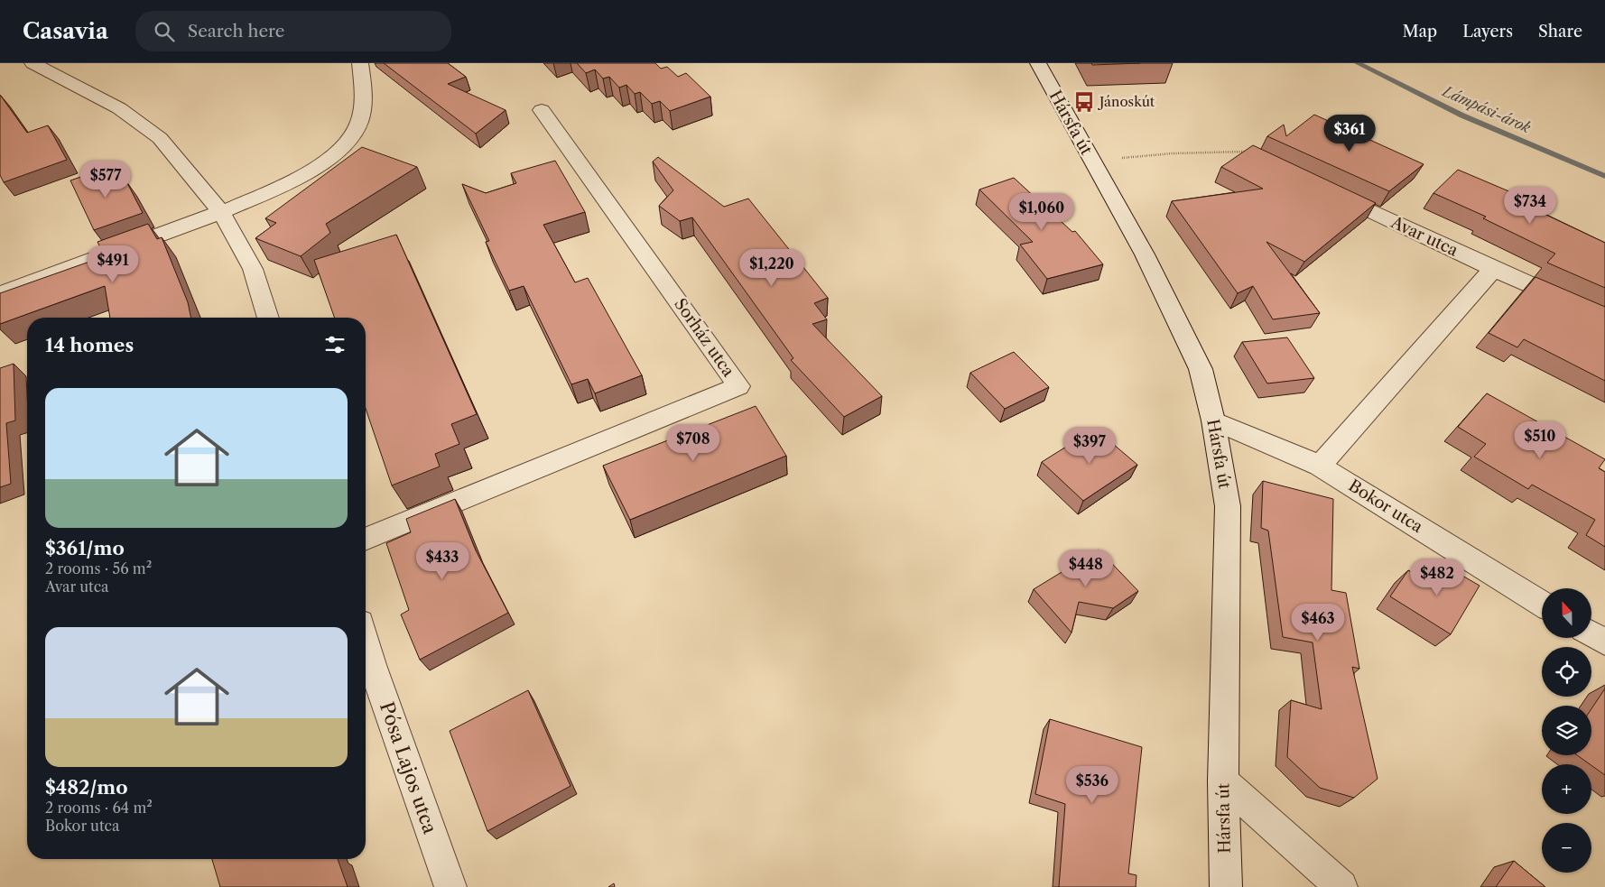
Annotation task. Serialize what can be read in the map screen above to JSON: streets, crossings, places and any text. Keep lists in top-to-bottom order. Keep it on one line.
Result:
{"streets":{"street":["Hársfa út","Avar utca","Sorház utca","Bokor utca","Pósa Lajos utca"]},"crossings":[["Hársfa út","Bokor utca"]],"water":["Lámpási-árok"],"places":{"bus stop":["Jánoskút"]},"north":"top","page":{"header":"Casavia","search":"Search here","nav":["Map","Layers","Share"],"price":["$361","$577","$734","$1,060","$491","$1,220","$510","$708","$397","$433","$448","$482","$463","$536"],"heading":"14 homes","list":[{"name":"$361/mo","note":"2 rooms · 56 m² · Avar utca"},{"name":"$482/mo","note":"2 rooms · 64 m² · Bokor utca"}],"map_buttons":["+","−"]}}
